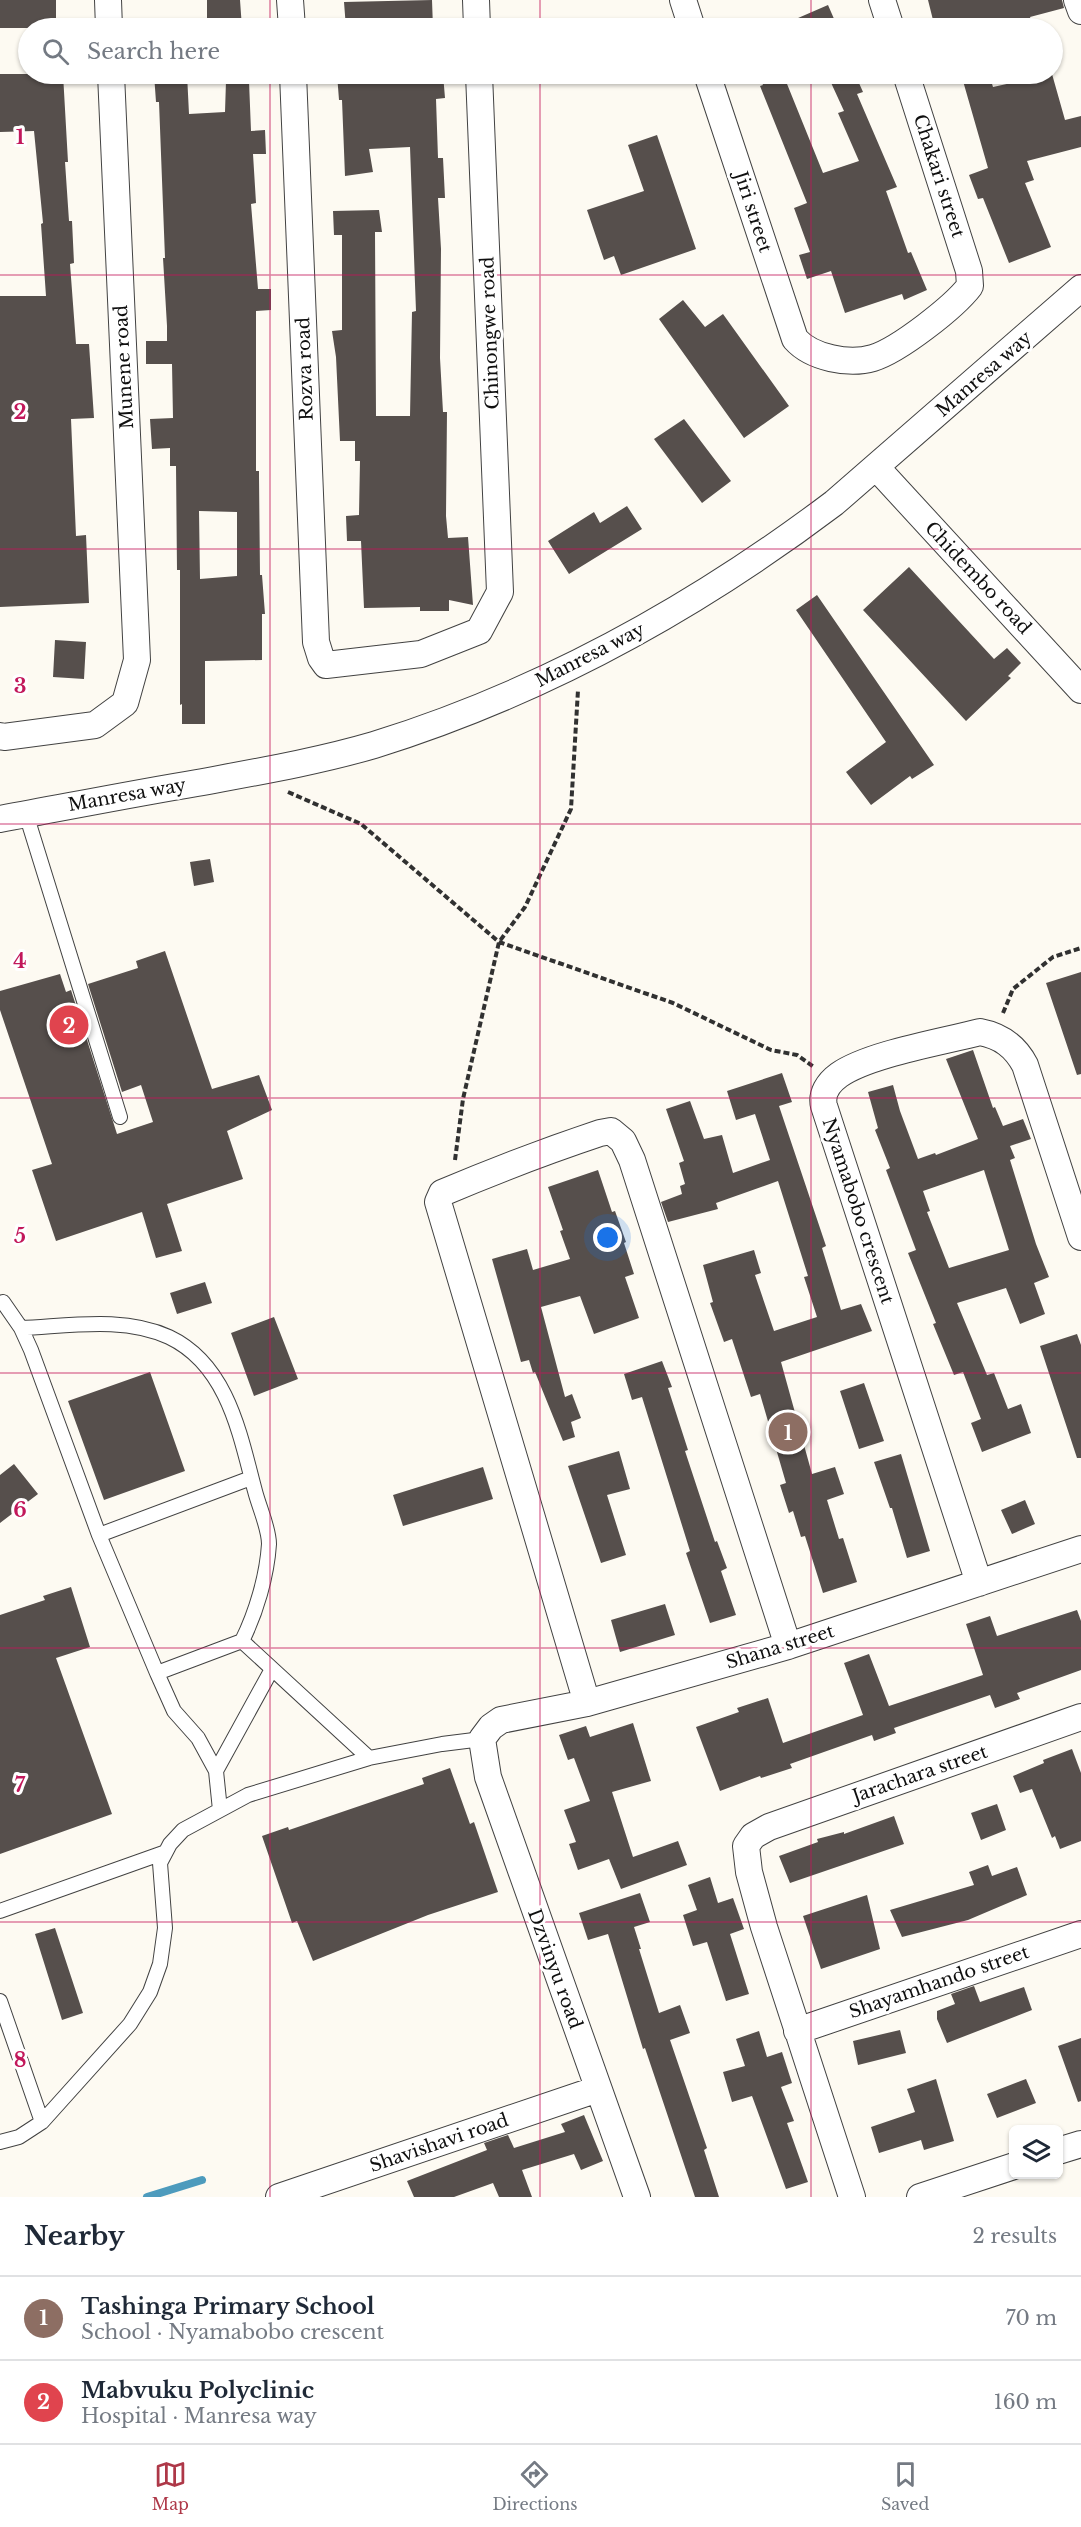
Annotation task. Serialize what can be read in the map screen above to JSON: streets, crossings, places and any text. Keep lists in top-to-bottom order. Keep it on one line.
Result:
{"streets":{"street":["Chakari street","Jiri street","Chinongwe road","Munene road","Rozva road","Manresa way","Chidembo road","Nyamabobo crescent","Shana street","Jarachara street","Dzvinyu road","Shayamhando street","Shavishavi road"]},"crossings":[["Chakari street","Jiri street"],["Chinongwe road","Rozva road"],["Manresa way","Chidembo road"],["Nyamabobo crescent","Shana street"],["Shana street","Dzvinyu road"],["Jarachara street","Shayamhando street"],["Dzvinyu road","Shavishavi road"]],"page":{"search":"Search here","pins":["2","1"],"heading":["Nearby","2 results"],"list":[{"mark":"1","name":"Tashinga Primary School","note":"School · Nyamabobo crescent","value":"70 m"},{"mark":"2","name":"Mabvuku Polyclinic","note":"Hospital · Manresa way","value":"160 m"}],"nav":["Map","Directions","Saved"]},"grid":{"rows":["1","2","3","4","5","6","7","8"]}}
